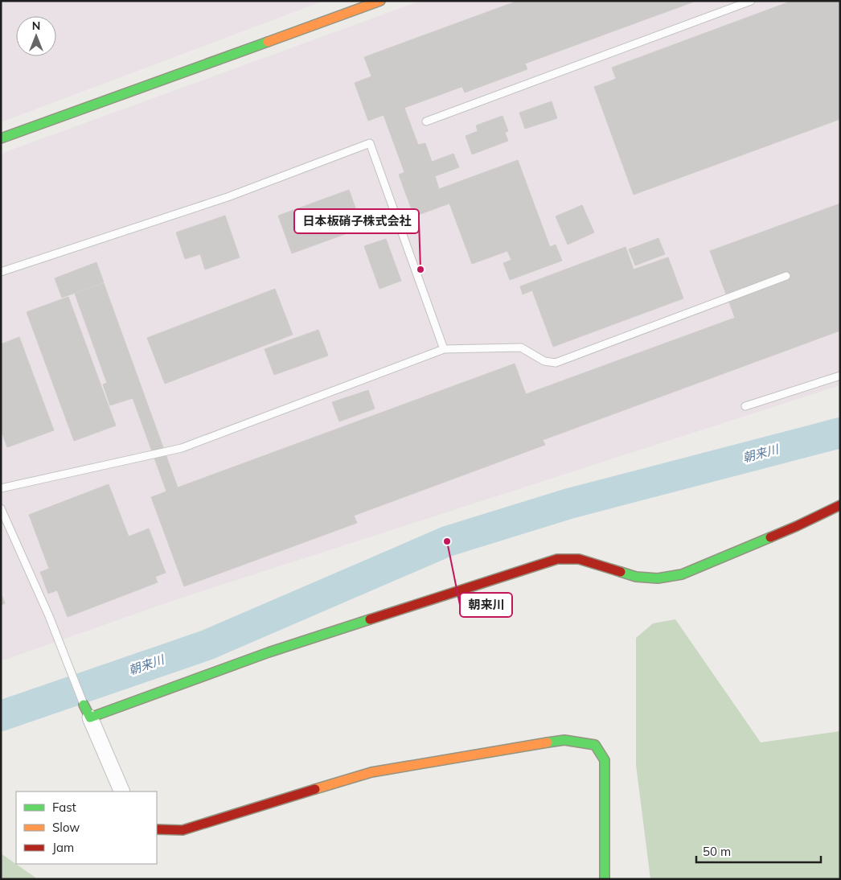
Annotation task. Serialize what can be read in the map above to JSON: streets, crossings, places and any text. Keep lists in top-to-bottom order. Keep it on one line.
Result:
{"water":["朝来川"],"places":["日本板硝子株式会社","朝来川"],"legend":["Fast","Slow","Jam"],"scale_bar":"50 m","north":"top"}
